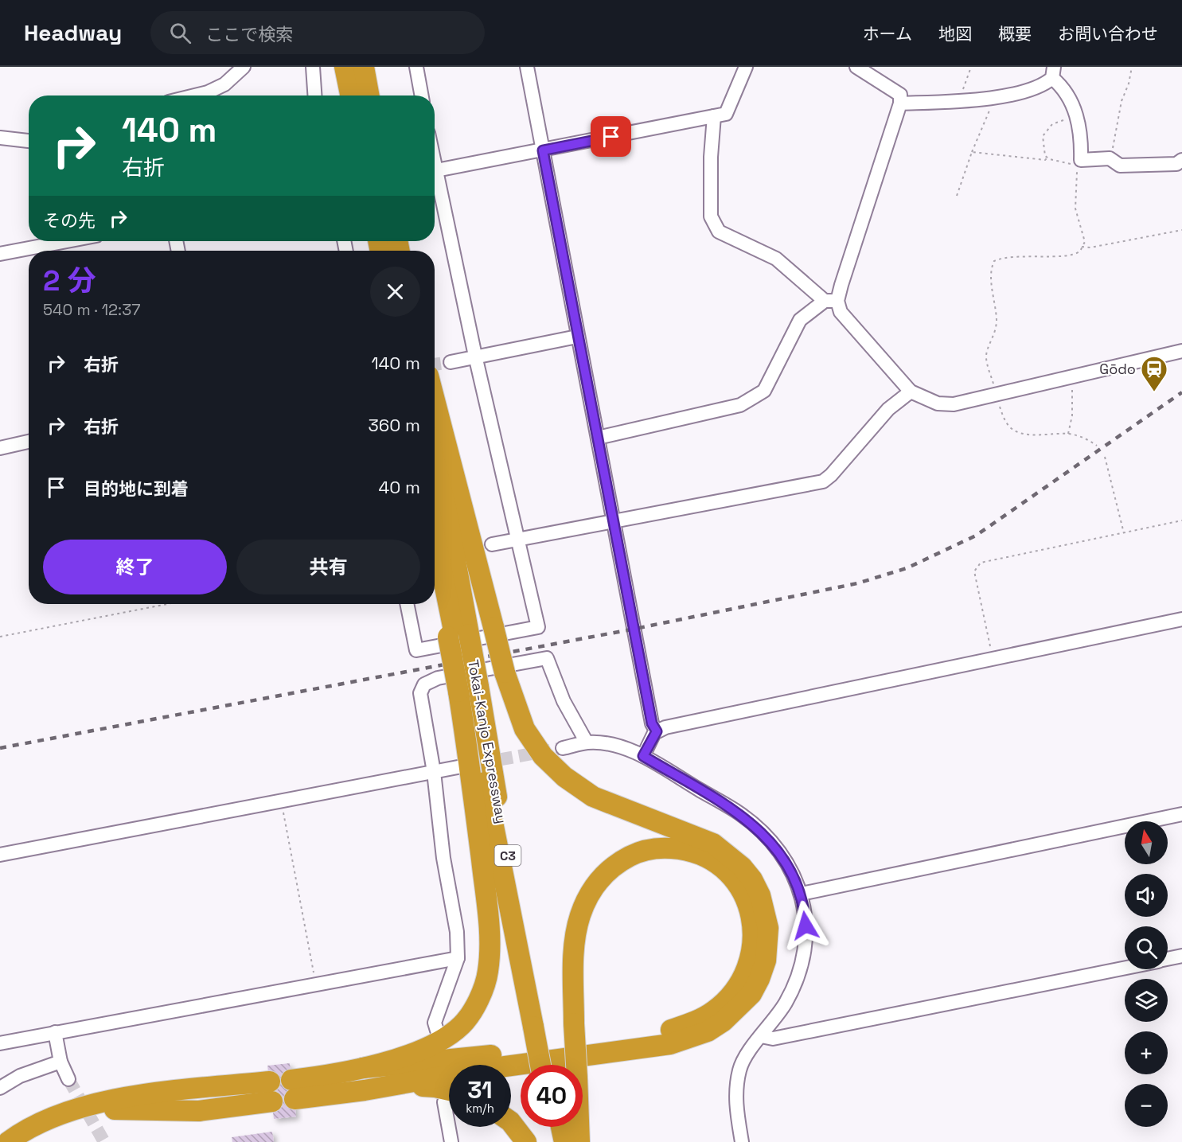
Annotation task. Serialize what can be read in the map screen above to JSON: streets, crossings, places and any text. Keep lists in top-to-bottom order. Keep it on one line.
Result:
{"streets":{"highway":["Tokai-Kanjo Expressway","C3"]},"places":{"station":["Gōdo"]},"north":"top","page":{"header":"Headway","search":"ここで検索","nav":["ホーム","地図","概要","お問い合わせ"],"turn":["140 m","右折"],"then":"その先","heading":["2 分","540 m · 12:37"],"list":[{"name":"右折","value":"140 m"},{"name":"右折","value":"360 m"},{"name":"目的地に到着","value":"40 m"}],"buttons":["終了","共有"],"map_buttons":["+","−"],"speed":"31 km/h","limit":"40"}}
